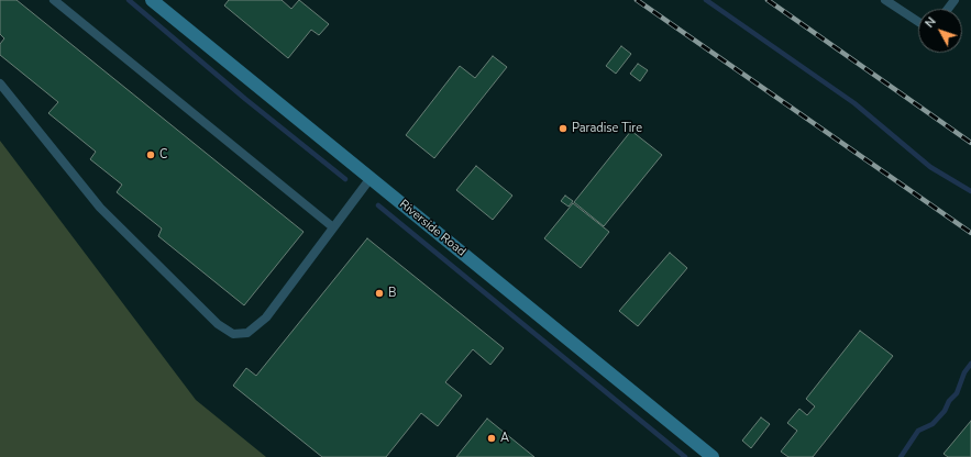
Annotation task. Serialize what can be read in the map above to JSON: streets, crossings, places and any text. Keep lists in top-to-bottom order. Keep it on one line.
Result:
{"streets":{"street":["Riverside Road"]},"places":["Paradise Tire","C","B","A"],"north":"top left"}
